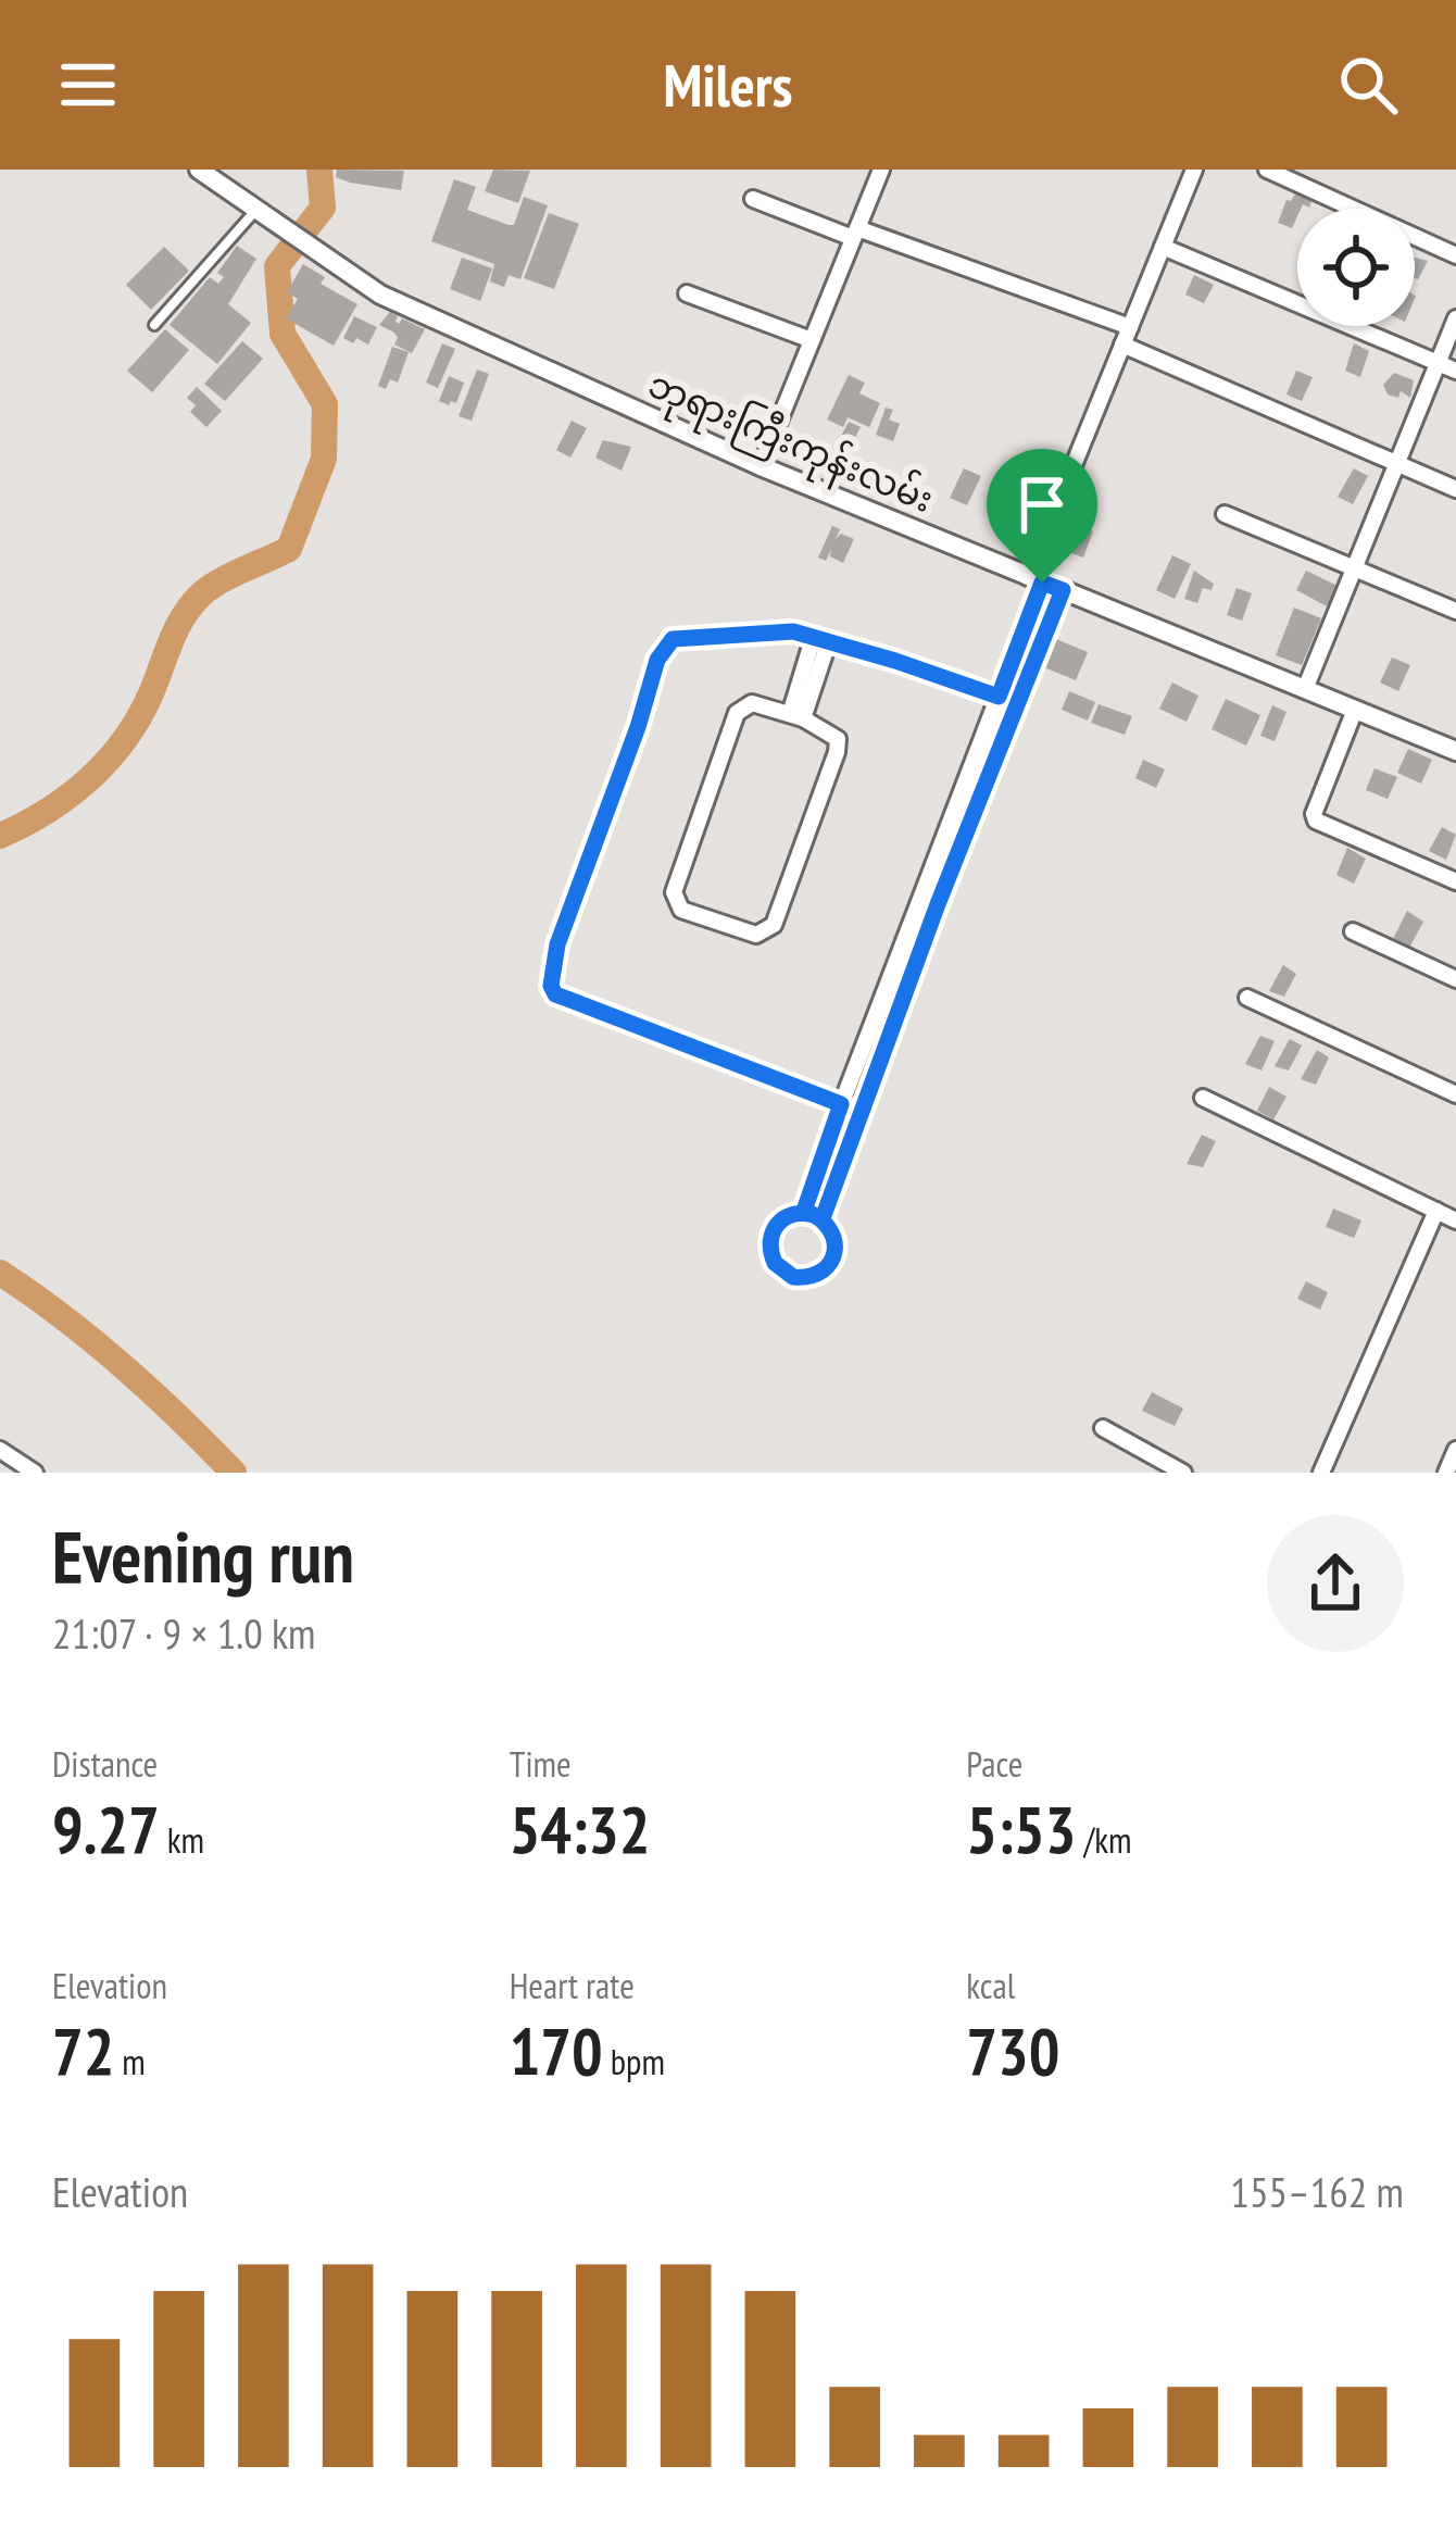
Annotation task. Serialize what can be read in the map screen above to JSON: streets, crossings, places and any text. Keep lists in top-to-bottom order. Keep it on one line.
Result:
{"streets":{"street":["ဘုရားကြီးကုန်းလမ်း"]},"page":{"header":"Milers","heading":["Evening run","21:07 · 9 × 1.0 km"],"stats":[["Distance","9.27 km"],["Time","54:32"],["Pace","5:53 /km"],["Elevation","72 m"],["Heart rate","170 bpm"],["kcal","730"]],"chart":["Elevation","155–162 m"]}}
